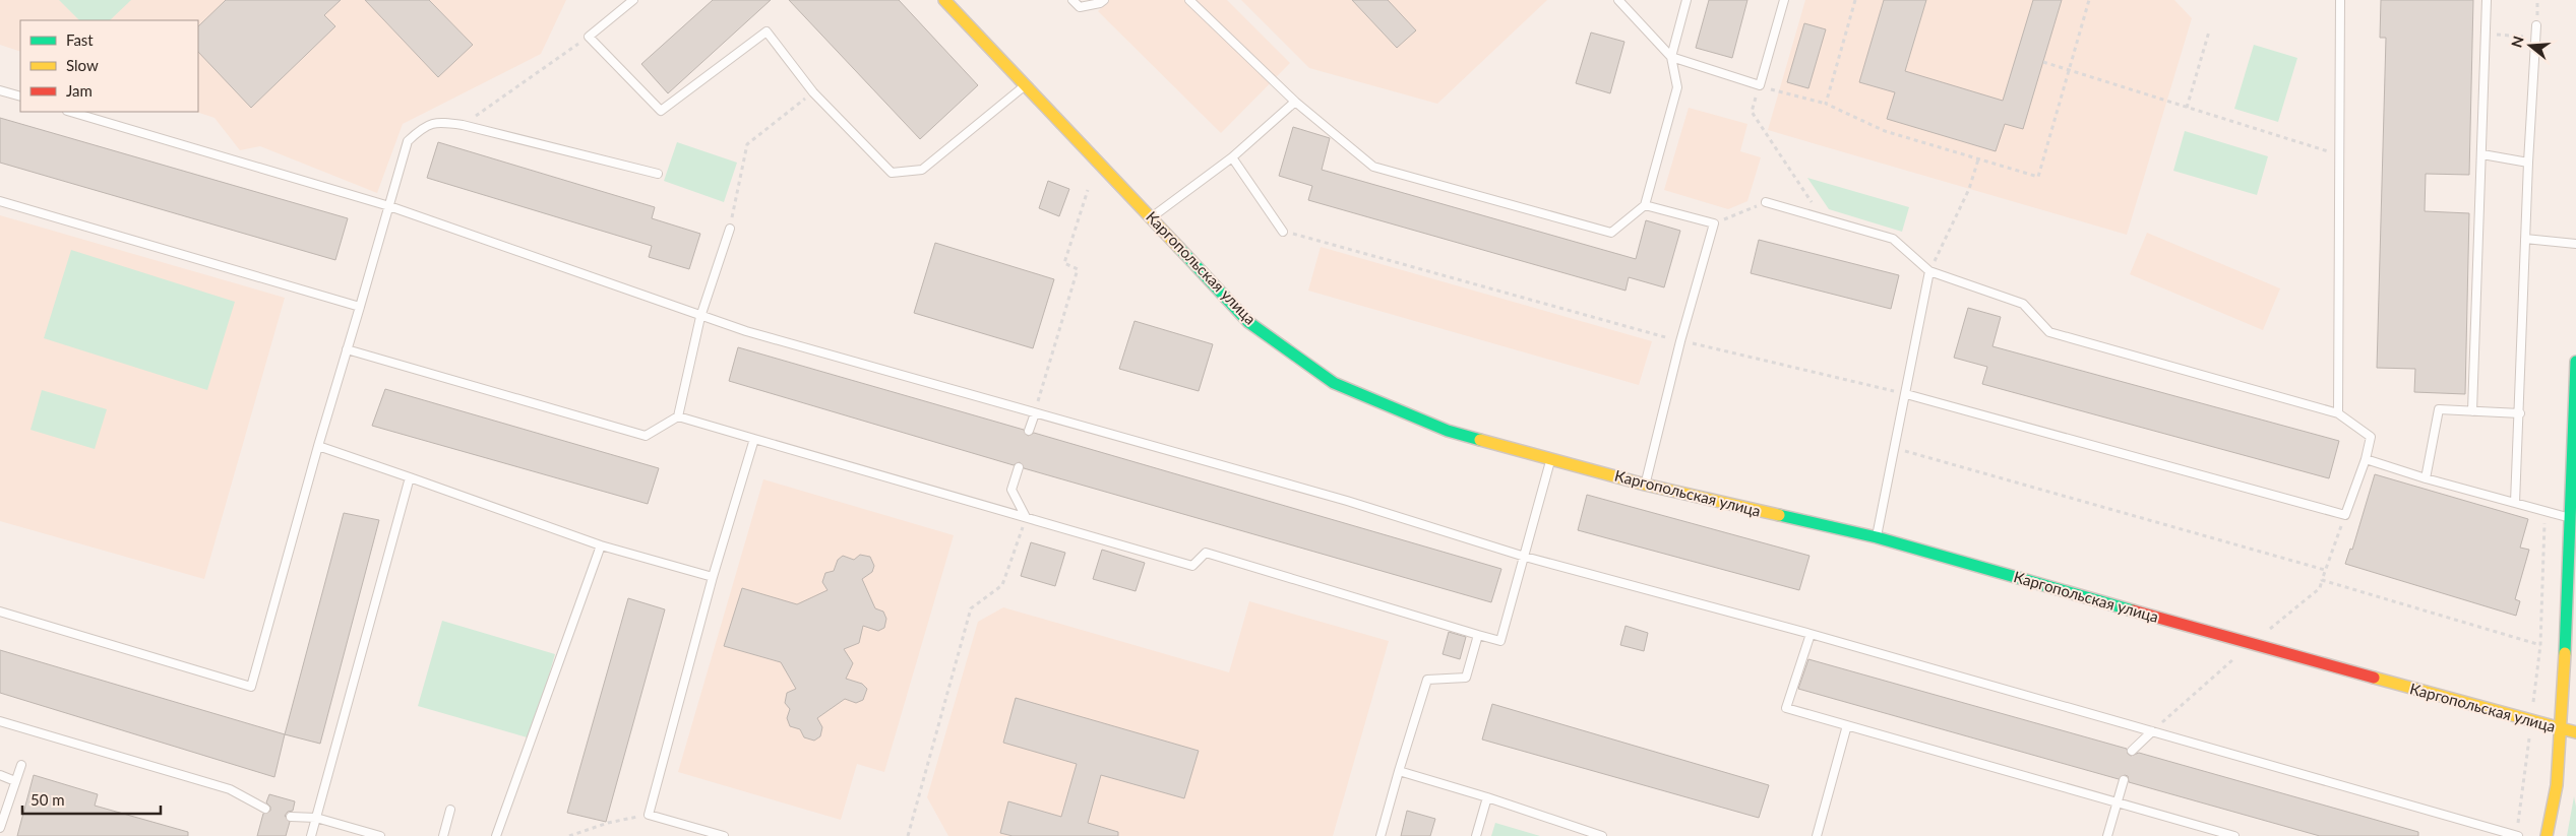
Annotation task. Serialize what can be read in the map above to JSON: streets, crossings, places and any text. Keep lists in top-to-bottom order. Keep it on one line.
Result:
{"streets":{"street":["Каргопольская улица"]},"legend":["Fast","Slow","Jam"],"scale_bar":"50 m","north":"left"}
